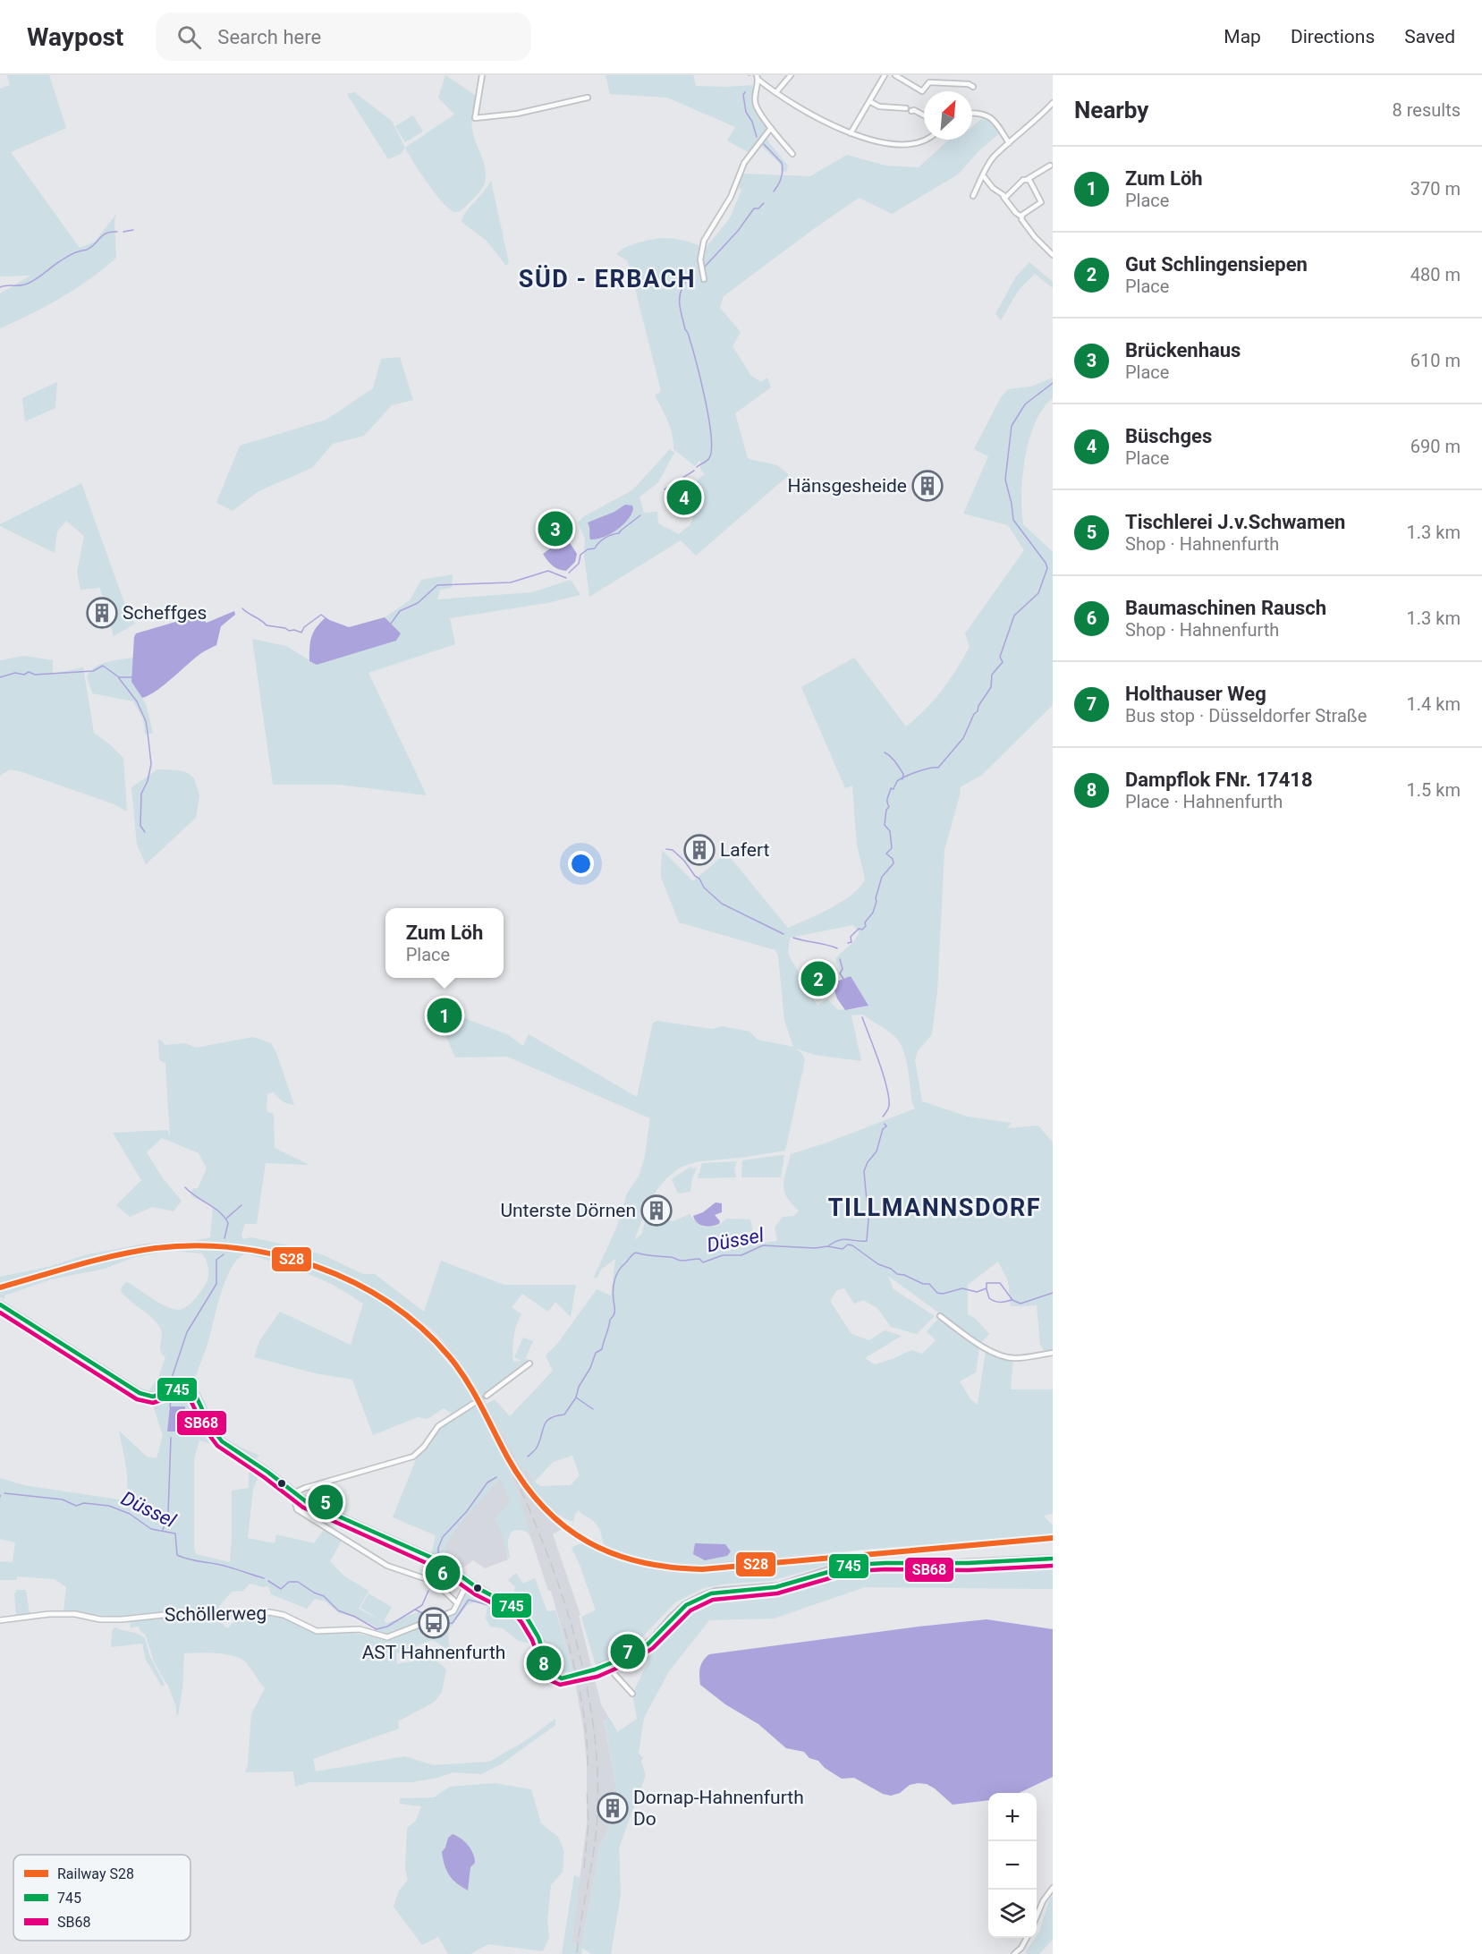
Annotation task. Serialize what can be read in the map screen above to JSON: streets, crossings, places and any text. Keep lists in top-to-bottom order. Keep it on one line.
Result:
{"streets":{"street":["Schöllerweg"]},"districts":["SÜD - ERBACH","TILLMANNSDORF"],"water":["Düssel"],"places":{"building":["Hänsgesheide","Scheffges","Lafert","Unterste Dörnen","Dornap-Hahnenfurth Do"],"bus stop":["AST Hahnenfurth"]},"lines":["rail line S28","transit line 745","transit line SB68"],"legend":["Railway S28","745","SB68"],"north":"top right","page":{"header":"Waypost","search":"Search here","nav":["Map","Directions","Saved"],"heading":["Nearby","8 results"],"list":[{"mark":"1","name":"Zum Löh","note":"Place","value":"370 m"},{"mark":"2","name":"Gut Schlingensiepen","note":"Place","value":"480 m"},{"mark":"3","name":"Brückenhaus","note":"Place","value":"610 m"},{"mark":"4","name":"Büschges","note":"Place","value":"690 m"},{"mark":"5","name":"Tischlerei J.v.Schwamen","note":"Shop · Hahnenfurth","value":"1.3 km"},{"mark":"6","name":"Baumaschinen Rausch","note":"Shop · Hahnenfurth","value":"1.3 km"},{"mark":"7","name":"Holthauser Weg","note":"Bus stop · Düsseldorfer Straße","value":"1.4 km"},{"mark":"8","name":"Dampflok FNr. 17418","note":"Place · Hahnenfurth","value":"1.5 km"}],"pins":["4","3","2","1","5","6","7","8"],"popup":["Zum Löh","Place"],"map_buttons":["+","−"]}}
